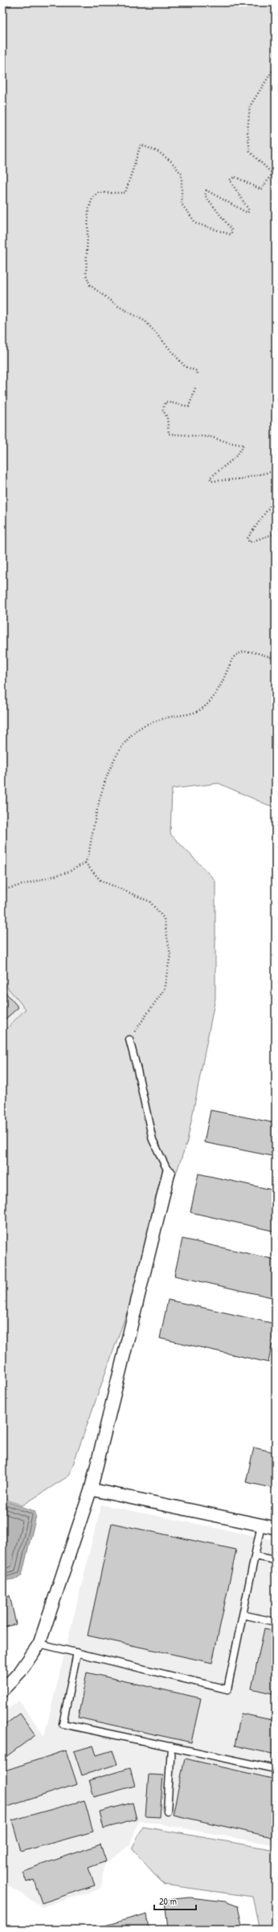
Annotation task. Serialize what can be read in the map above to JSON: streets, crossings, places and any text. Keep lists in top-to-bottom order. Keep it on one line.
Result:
{"scale_bar":"20 m"}
